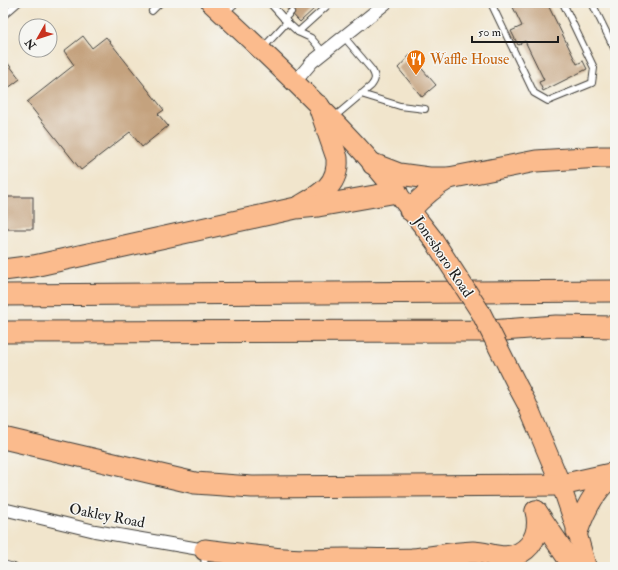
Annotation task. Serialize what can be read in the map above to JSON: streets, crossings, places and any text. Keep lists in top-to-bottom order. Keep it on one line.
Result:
{"streets":{"highway":["Jonesboro Road"],"street":["Oakley Road"]},"places":{"restaurant":["Waffle House"]},"scale_bar":"50 m","north":"bottom left"}
